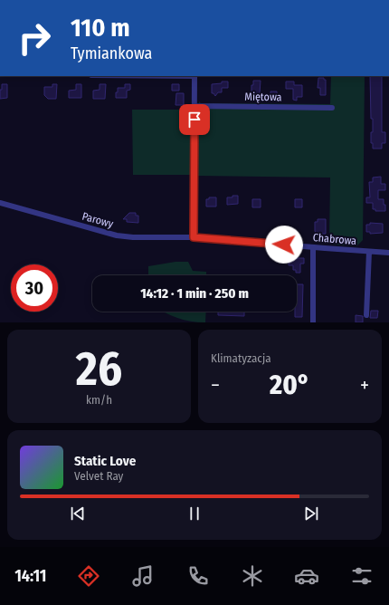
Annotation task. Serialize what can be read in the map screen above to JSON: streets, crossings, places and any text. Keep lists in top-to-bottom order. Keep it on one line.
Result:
{"streets":{"street":["Miętowa","Parowy","Chabrowa"]},"crossings":[["Parowy","Chabrowa"]],"page":{"turn":["110 m","Tymiankowa"],"limit":"30","trip":"14:12 · 1 min · 250 m","tile":[["26","km/h"],"Klimatyzacja"],"heat":["−","20°","+"],"song":["Static Love","Velvet Ray"],"tabs":"14:11"}}
